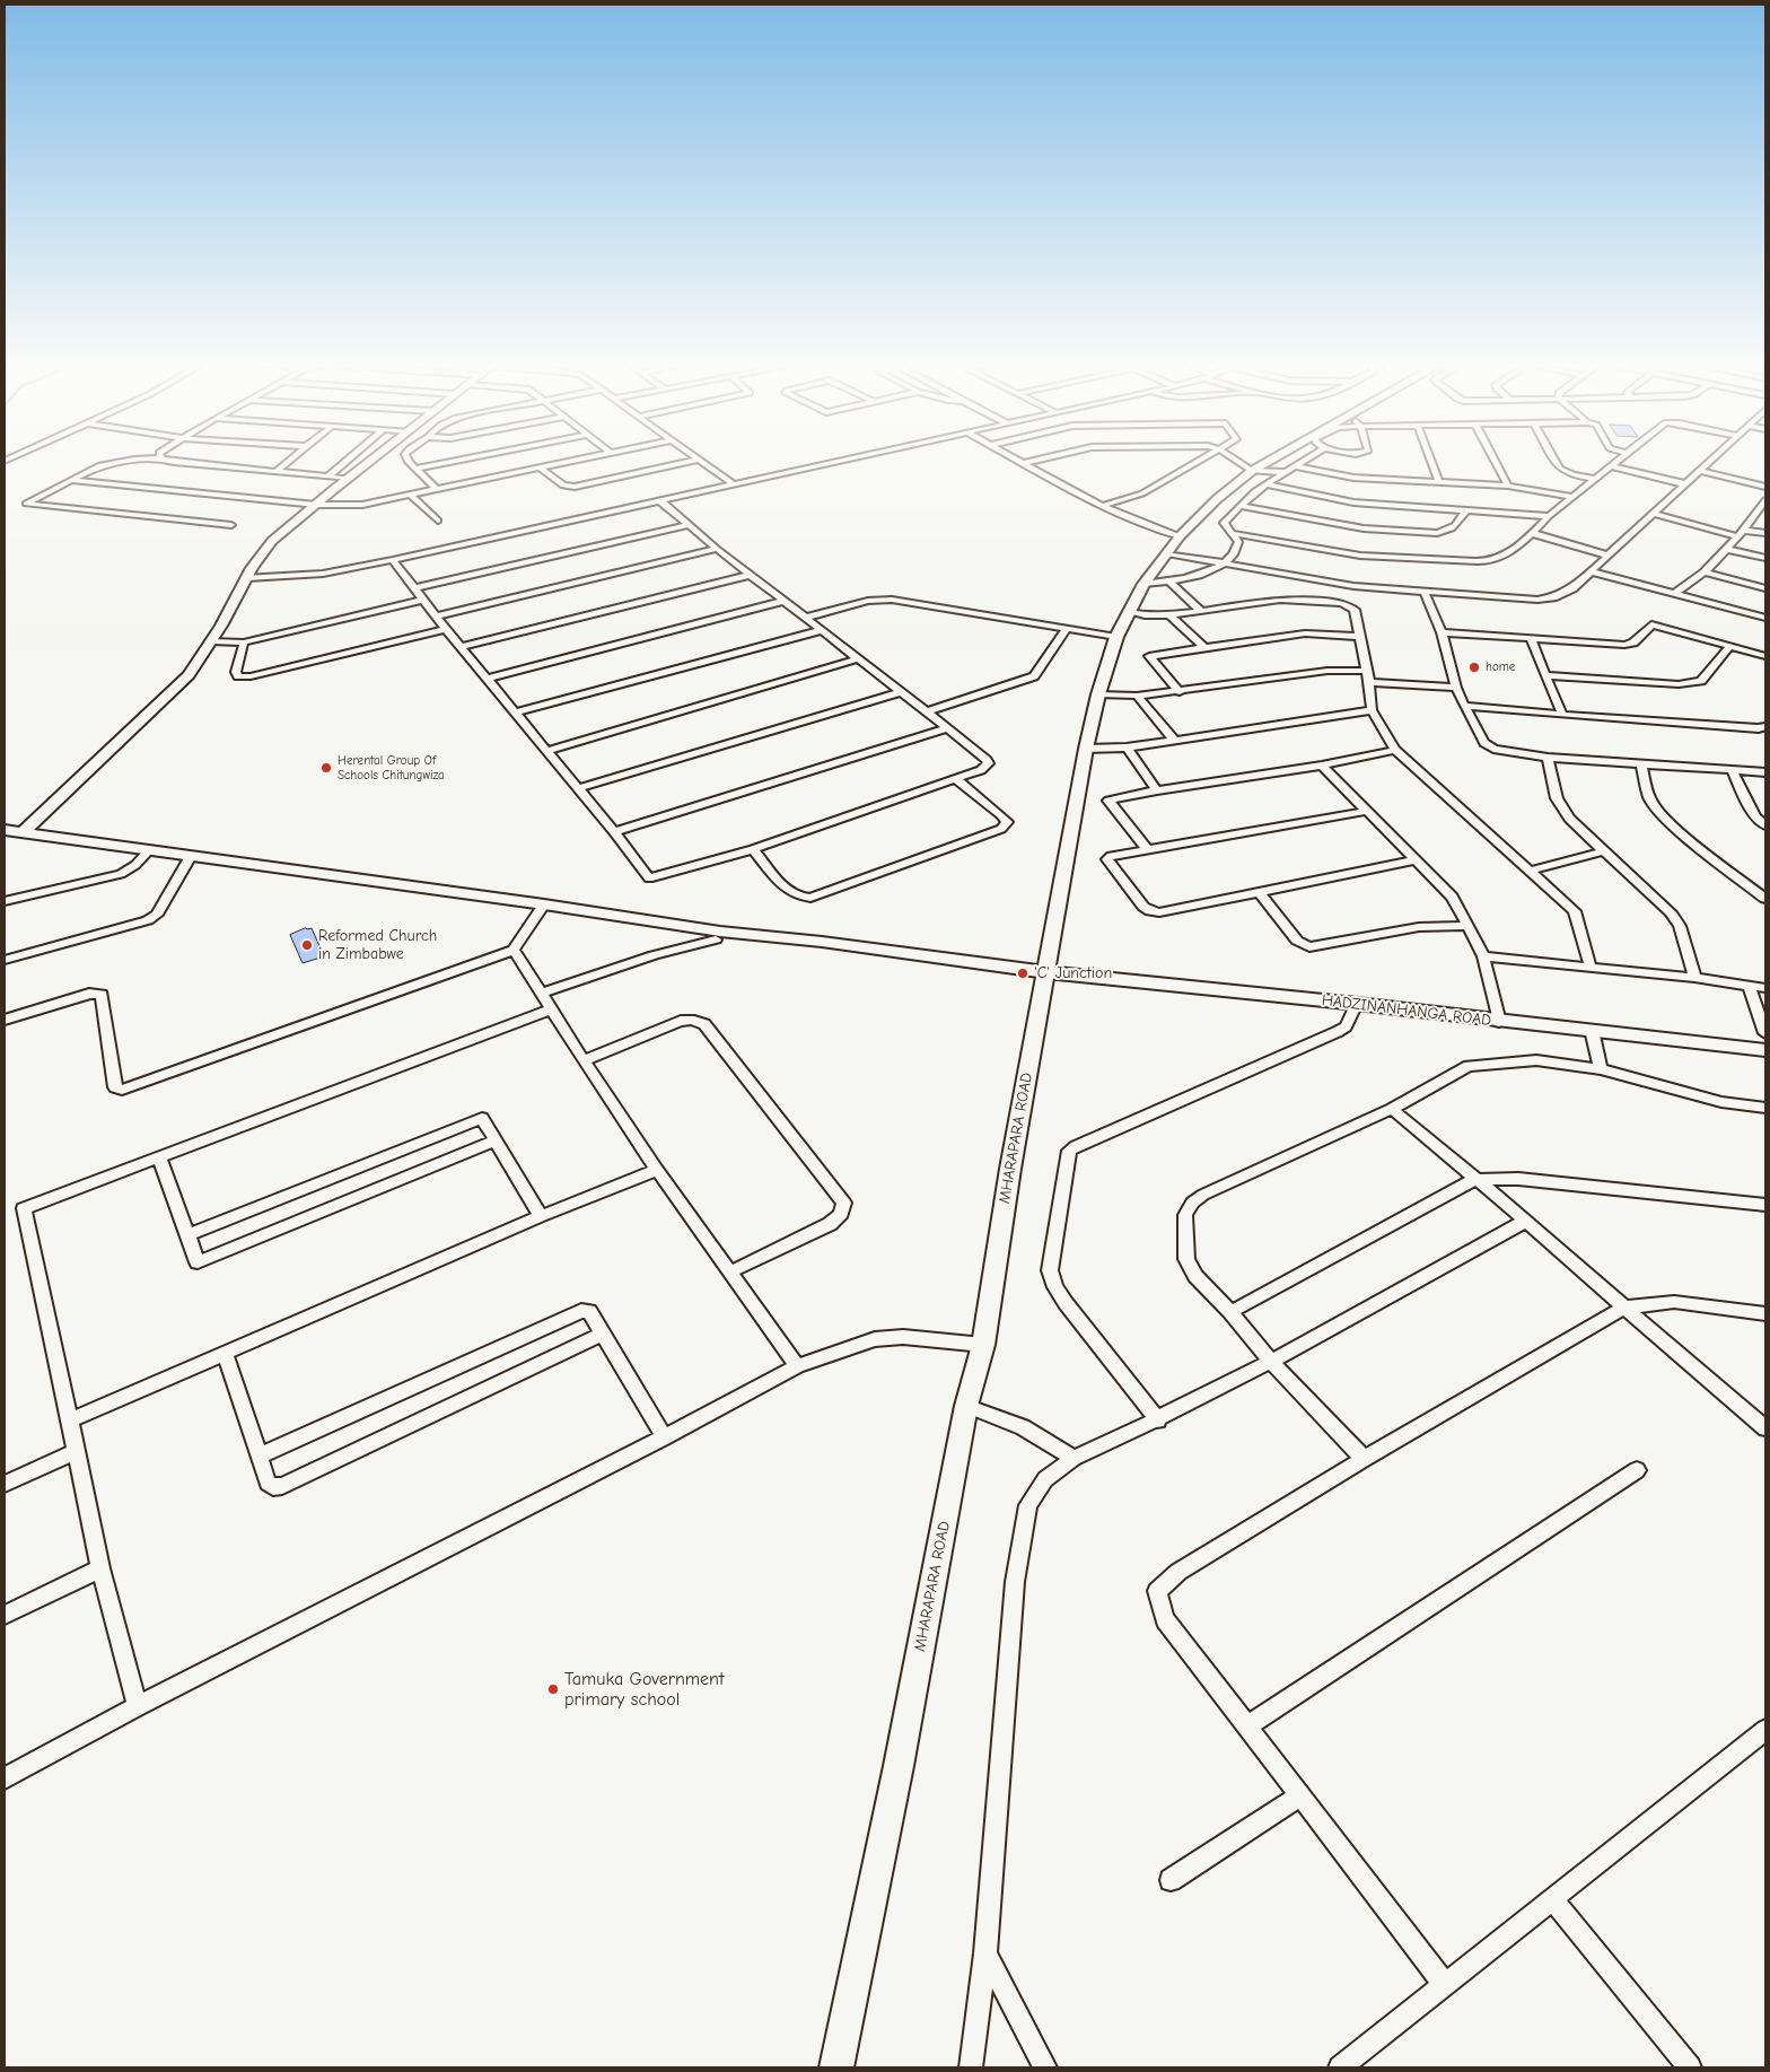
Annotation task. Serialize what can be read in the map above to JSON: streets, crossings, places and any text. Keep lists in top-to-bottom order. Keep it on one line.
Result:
{"streets":{"main road":["MHARAPARA ROAD"],"street":["HADZINANHANGA ROAD"]},"crossings":[["HADZINANHANGA ROAD","MHARAPARA ROAD"]],"places":["home","Herental Group Of Schools Chitungwiza","Reformed Church in Zimbabwe","'C' Junction","Tamuka Government primary school"]}
